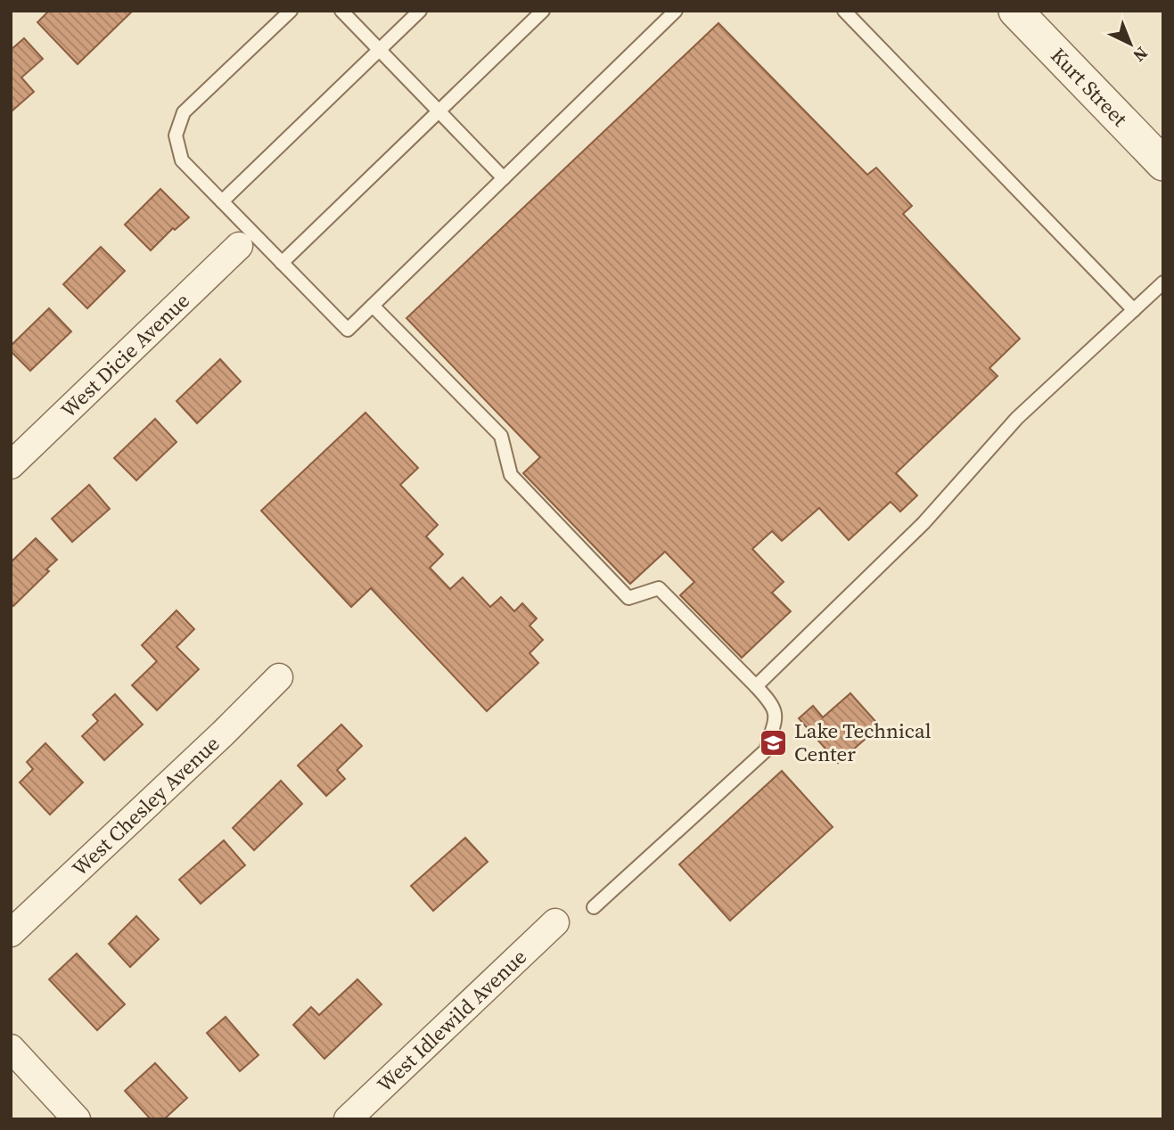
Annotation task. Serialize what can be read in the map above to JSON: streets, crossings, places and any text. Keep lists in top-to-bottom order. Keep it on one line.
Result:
{"streets":{"street":["Kurt Street","West Dicie Avenue","West Chesley Avenue","West Idlewild Avenue"]},"places":{"school or university":["Lake Technical Center"]},"north":"bottom right"}
